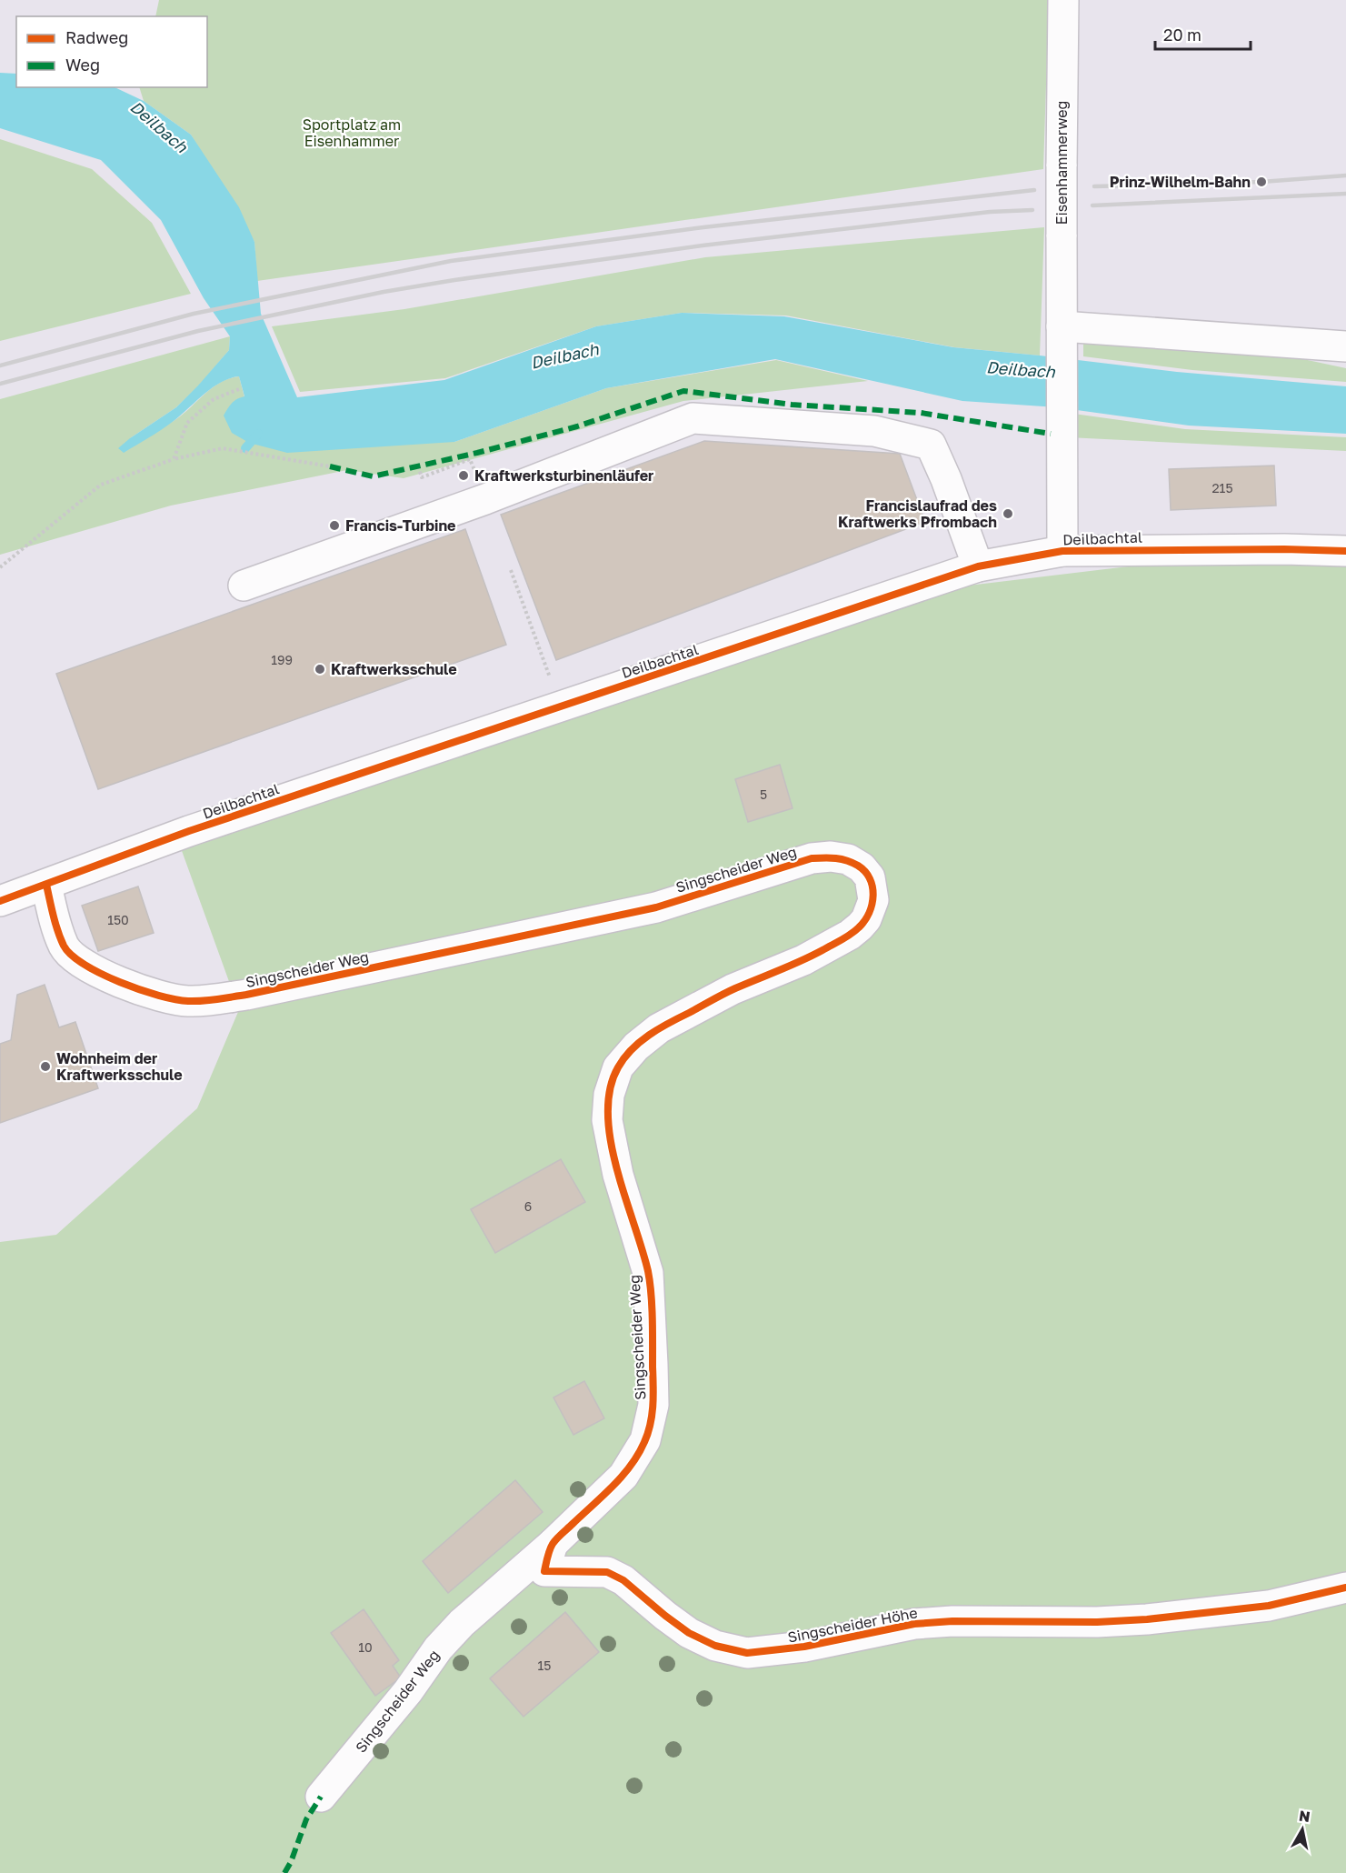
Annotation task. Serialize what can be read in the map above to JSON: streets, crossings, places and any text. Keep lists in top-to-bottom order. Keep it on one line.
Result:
{"streets":{"street":["Eisenhammerweg","Deilbachtal","Singscheider Weg","Singscheider Höhe"]},"crossings":[["Eisenhammerweg","Deilbachtal"],["Deilbachtal","Singscheider Weg"],["Singscheider Weg","Singscheider Höhe"]],"water":["Deilbach"],"parks":["Sportplatz am Eisenhammer"],"places":["Prinz-Wilhelm-Bahn","Kraftwerksturbinenläufer","Francislaufrad des Kraftwerks Pfrombach","Francis-Turbine","Kraftwerksschule","Wohnheim der Kraftwerksschule"],"house_numbers":["215","199","5","150","6","10","15"],"legend":["Radweg","Weg"],"scale_bar":"20 m","north":"top"}
